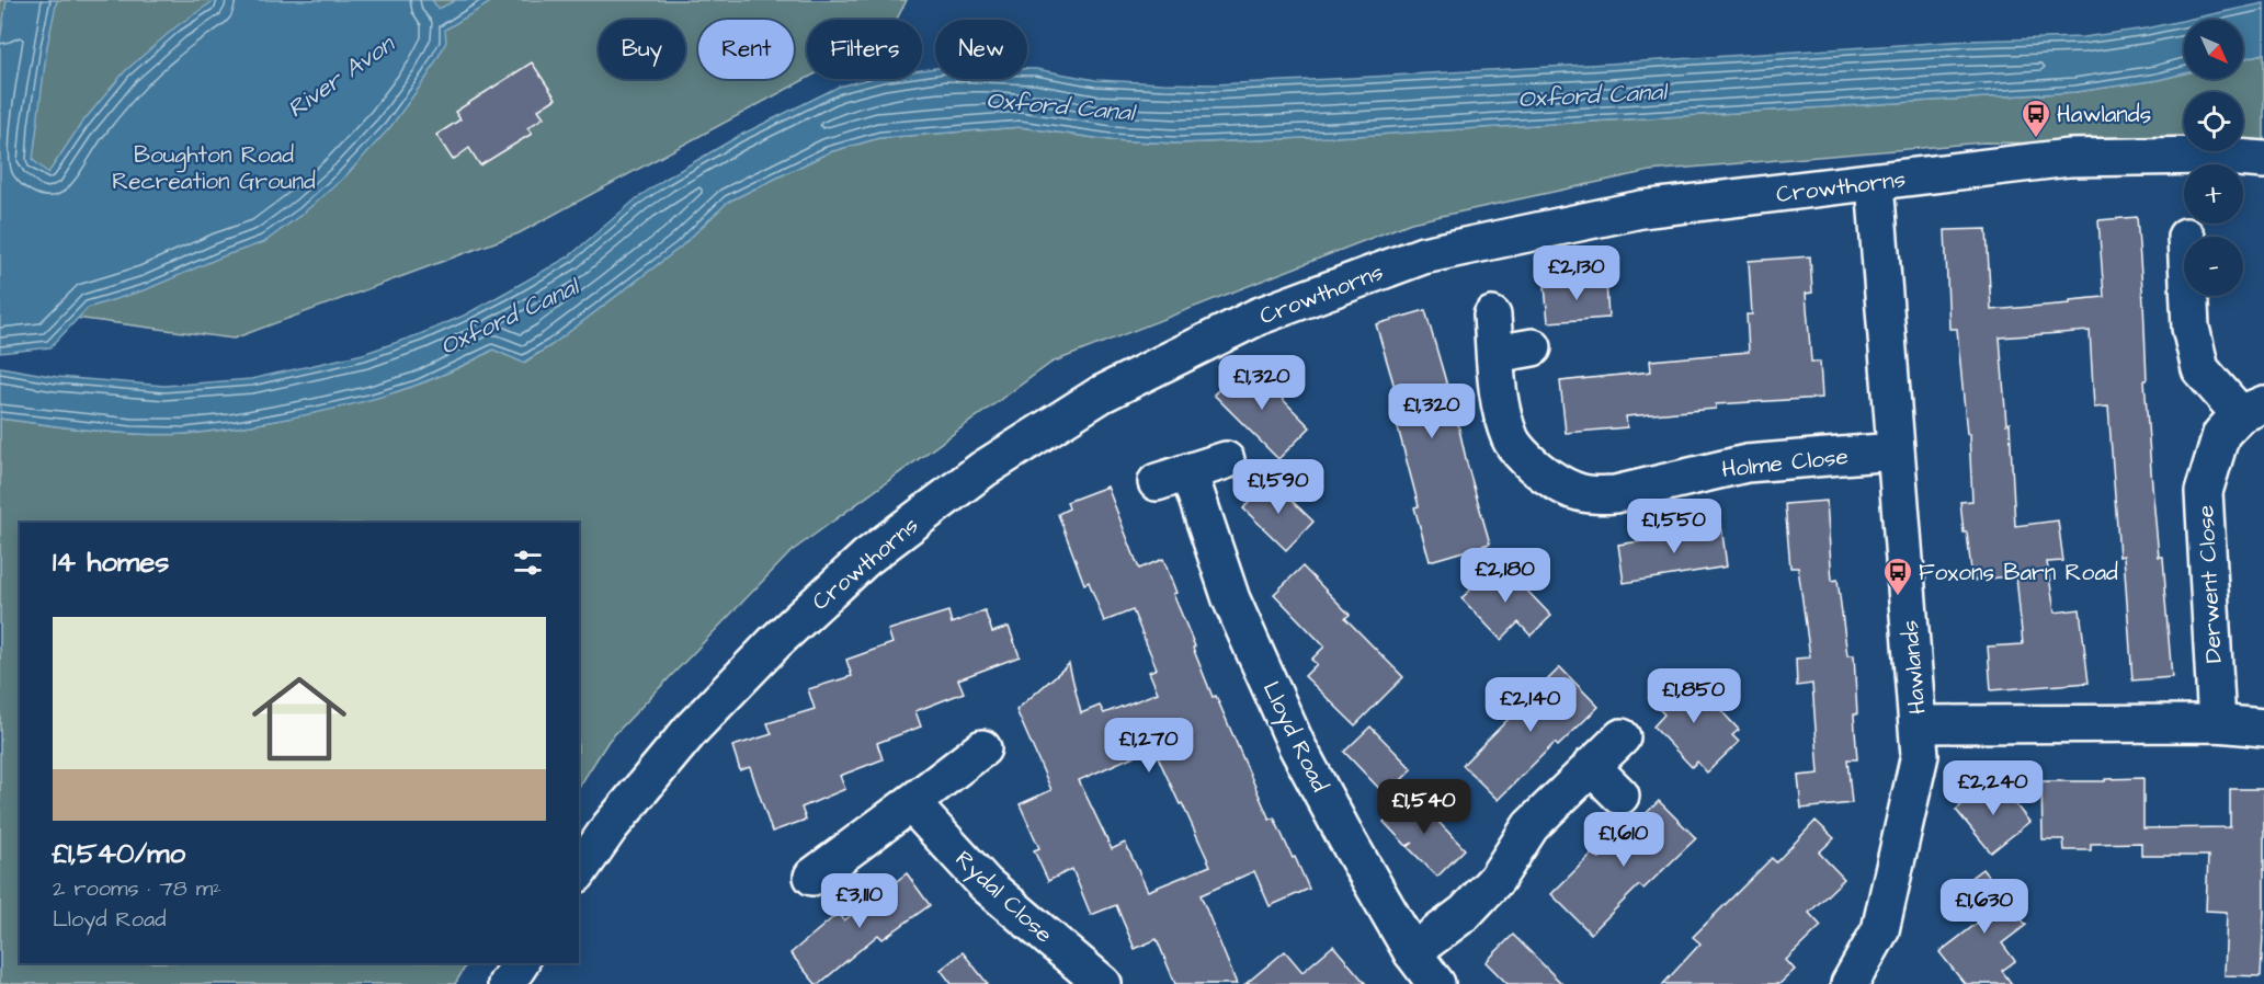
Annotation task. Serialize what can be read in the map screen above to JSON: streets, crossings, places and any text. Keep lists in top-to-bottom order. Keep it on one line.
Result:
{"streets":{"street":["Crowthorns","Holme Close","Derwent Close","Hawlands","Lloyd Road","Rydal Close"]},"crossings":[["Crowthorns","Hawlands"],["Holme Close","Hawlands"]],"water":["River Avon","Oxford Canal"],"parks":["Boughton Road Recreation Ground"],"places":{"bus stop":["Hawlands","Foxons Barn Road"]},"north":"bottom right","page":{"map_buttons":["+","−"],"chip":["Buy","Rent","Filters","New"],"price":["£2,130","£1,320","£1,320","£1,590","£1,550","£2,180","£1,850","£2,140","£1,270","£2,240","£1,540","£1,610","£3,110","£1,630"],"heading":"14 homes","list":[{"name":"£1,540/mo","note":"2 rooms · 78 m² · Lloyd Road"}]}}
